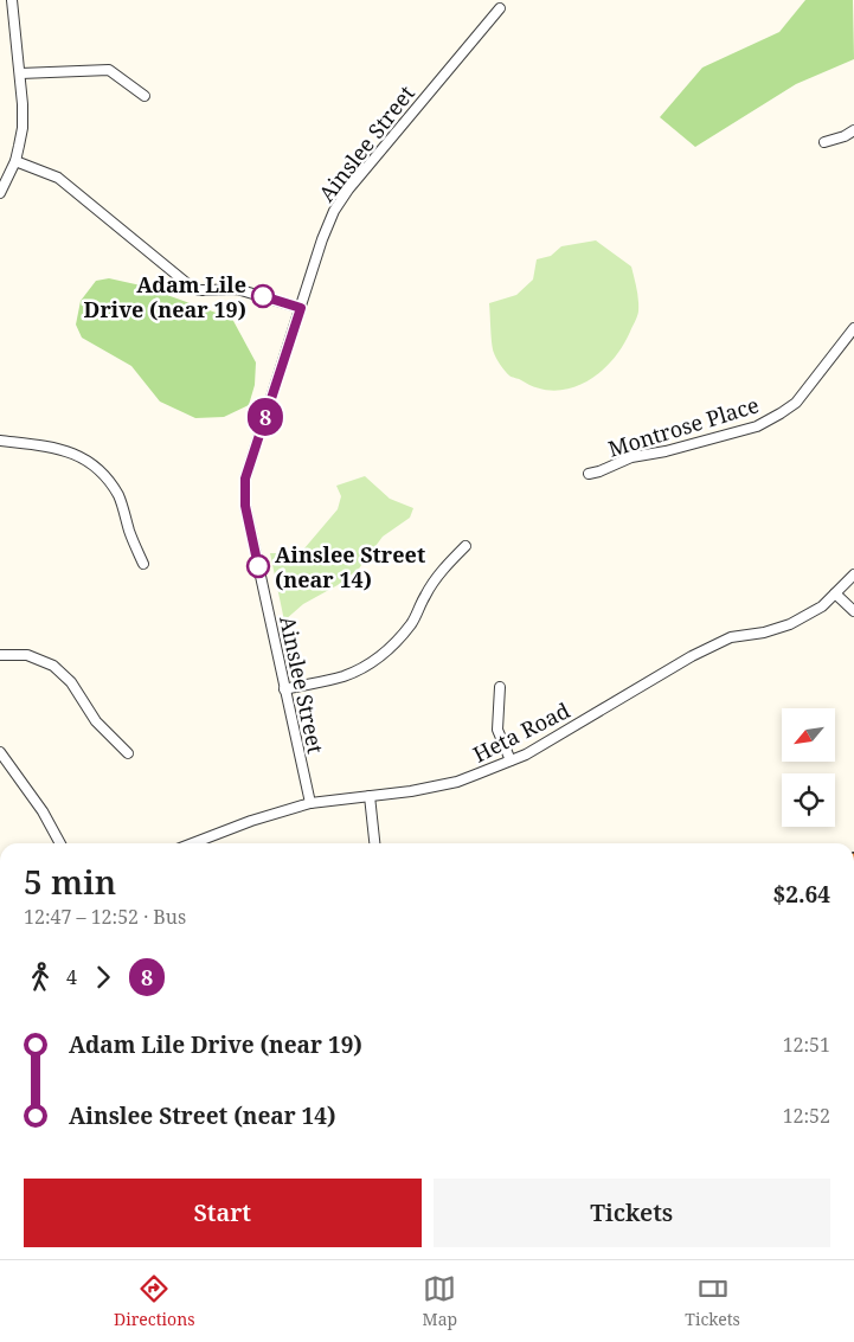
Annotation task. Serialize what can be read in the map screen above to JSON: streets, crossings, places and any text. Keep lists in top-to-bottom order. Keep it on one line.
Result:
{"streets":{"street":["Ainslee Street","Montrose Place","Heta Road"]},"crossings":[["Ainslee Street","Heta Road"]],"places":["Adam Lile Drive (near 19)","Ainslee Street (near 14)"],"lines":["bus line 8"],"north":"bottom left","page":{"on_map":"8","heading":["5 min","12:47 – 12:52 · Bus","$2.64"],"legs":["4","8"],"list":[{"name":"Adam Lile Drive (near 19)","value":"12:51"},{"name":"Ainslee Street (near 14)","value":"12:52"}],"buttons":["Start","Tickets"],"tabs":["Directions","Map","Tickets"]}}
